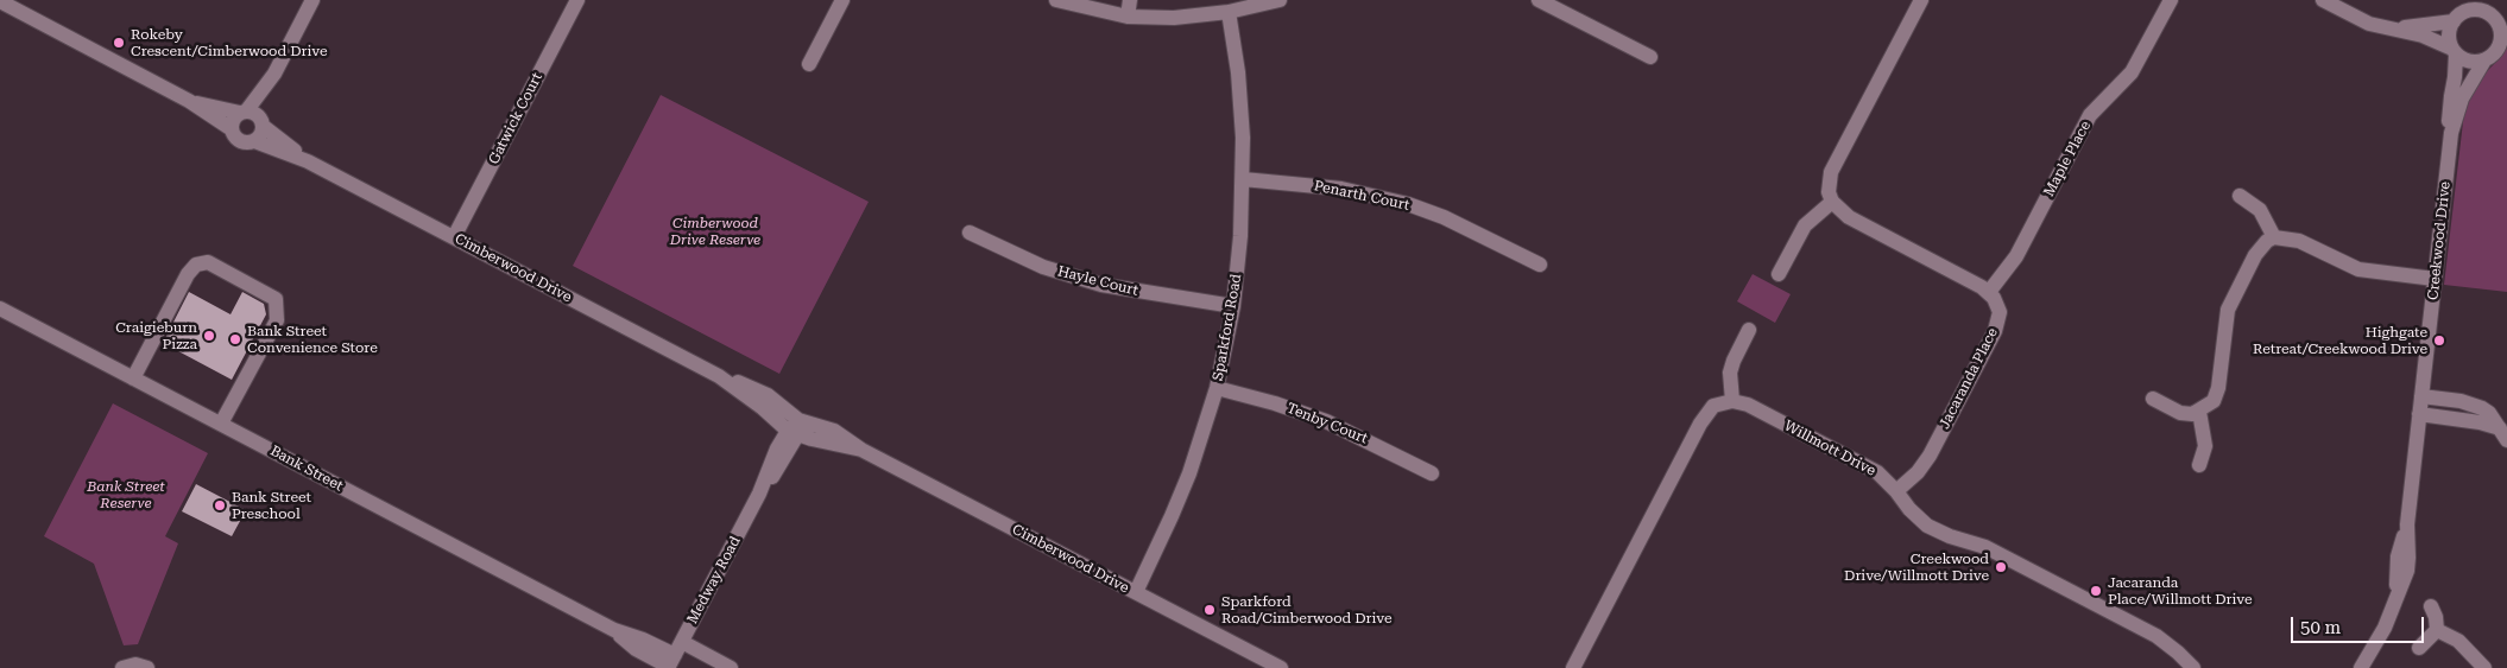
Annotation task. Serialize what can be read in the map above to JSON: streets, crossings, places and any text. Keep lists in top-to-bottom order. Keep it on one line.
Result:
{"streets":{"street":["Gatwick Court","Maple Place","Penarth Court","Creekwood Drive","Cimberwood Drive","Hayle Court","Sparkford Road","Jacaranda Place","Tenby Court","Willmott Drive","Bank Street","Medway Road"]},"crossings":[["Gatwick Court","Cimberwood Drive"],["Maple Place","Jacaranda Place"],["Penarth Court","Sparkford Road"],["Cimberwood Drive","Sparkford Road"],["Cimberwood Drive","Medway Road"],["Hayle Court","Sparkford Road"],["Sparkford Road","Tenby Court"],["Jacaranda Place","Willmott Drive"],["Bank Street","Medway Road"]],"parks":["Cimberwood Drive Reserve","Bank Street Reserve"],"places":["Rokeby Crescent/Cimberwood Drive","Craigieburn Pizza","Bank Street Convenience Store","Highgate Retreat/Creekwood Drive","Bank Street Preschool","Creekwood Drive/Willmott Drive","Jacaranda Place/Willmott Drive","Sparkford Road/Cimberwood Drive"],"scale_bar":"50 m"}
